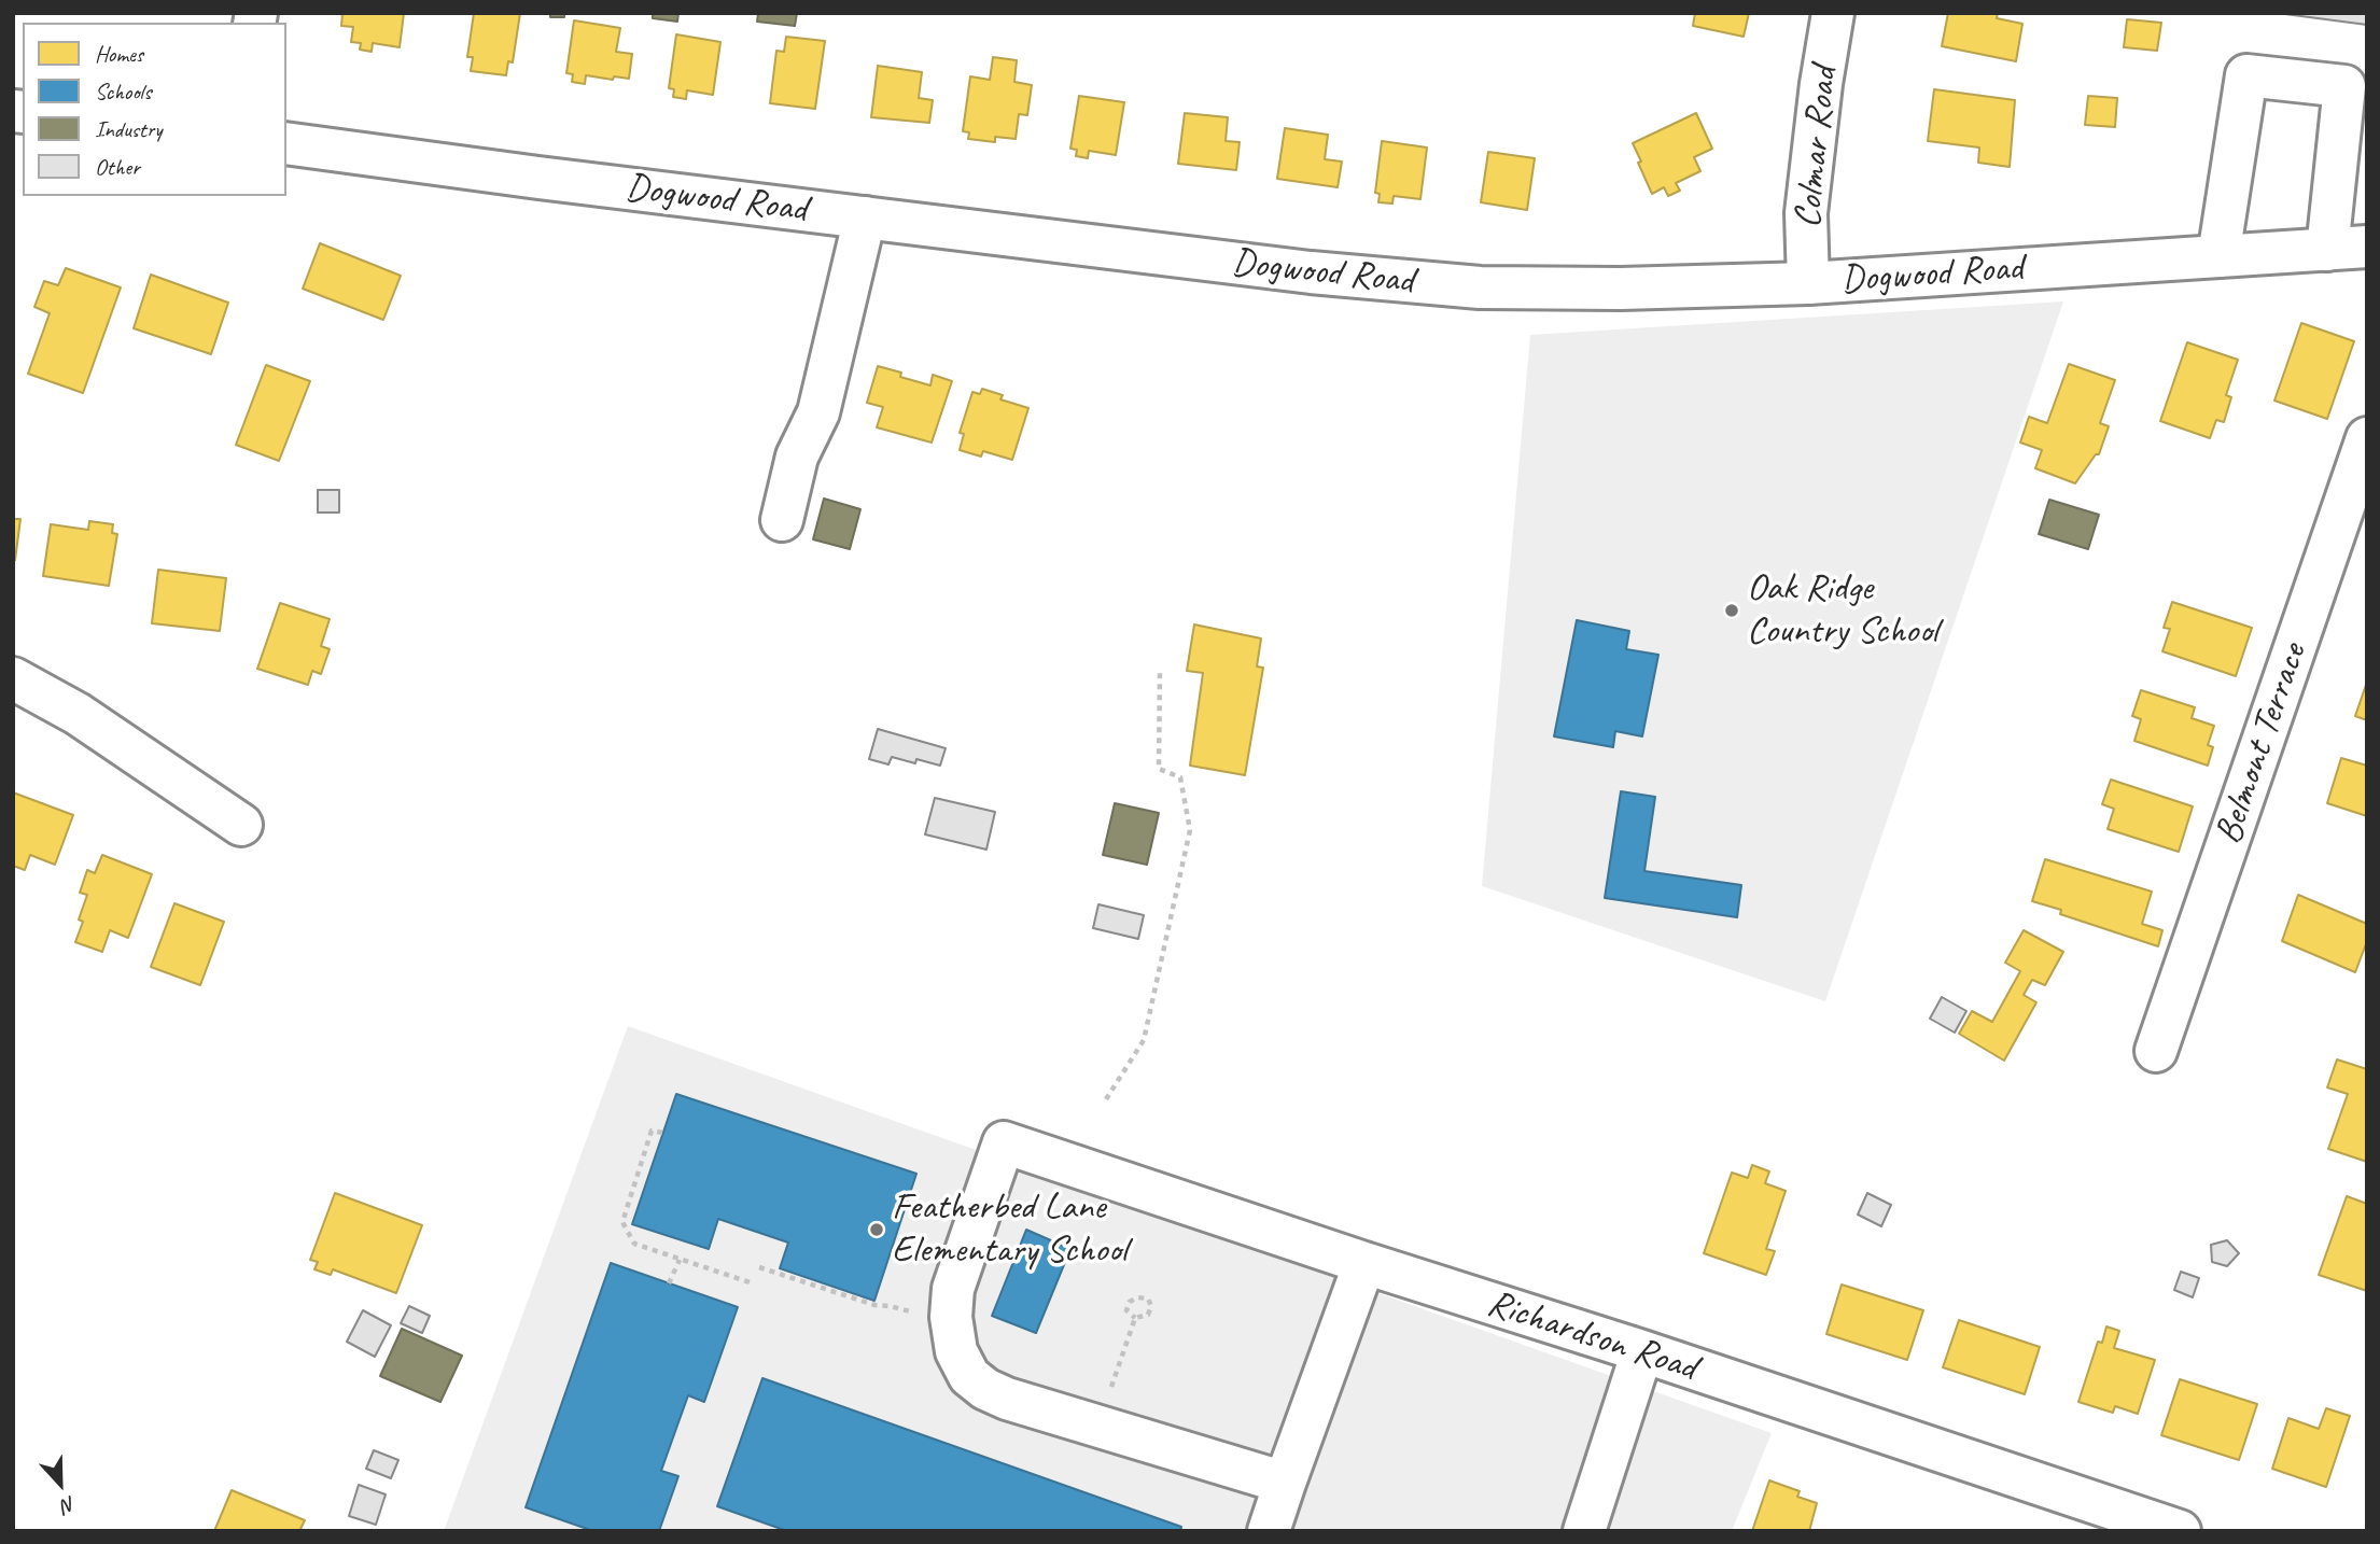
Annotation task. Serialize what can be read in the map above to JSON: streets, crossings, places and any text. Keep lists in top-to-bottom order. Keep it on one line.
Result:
{"streets":{"street":["Colmar Road","Dogwood Road","Belmont Terrace","Richardson Road"]},"crossings":[["Colmar Road","Dogwood Road"]],"places":["Oak Ridge Country School","Featherbed Lane Elementary School"],"legend":["Homes","Schools","Industry","Other"],"north":"bottom"}
